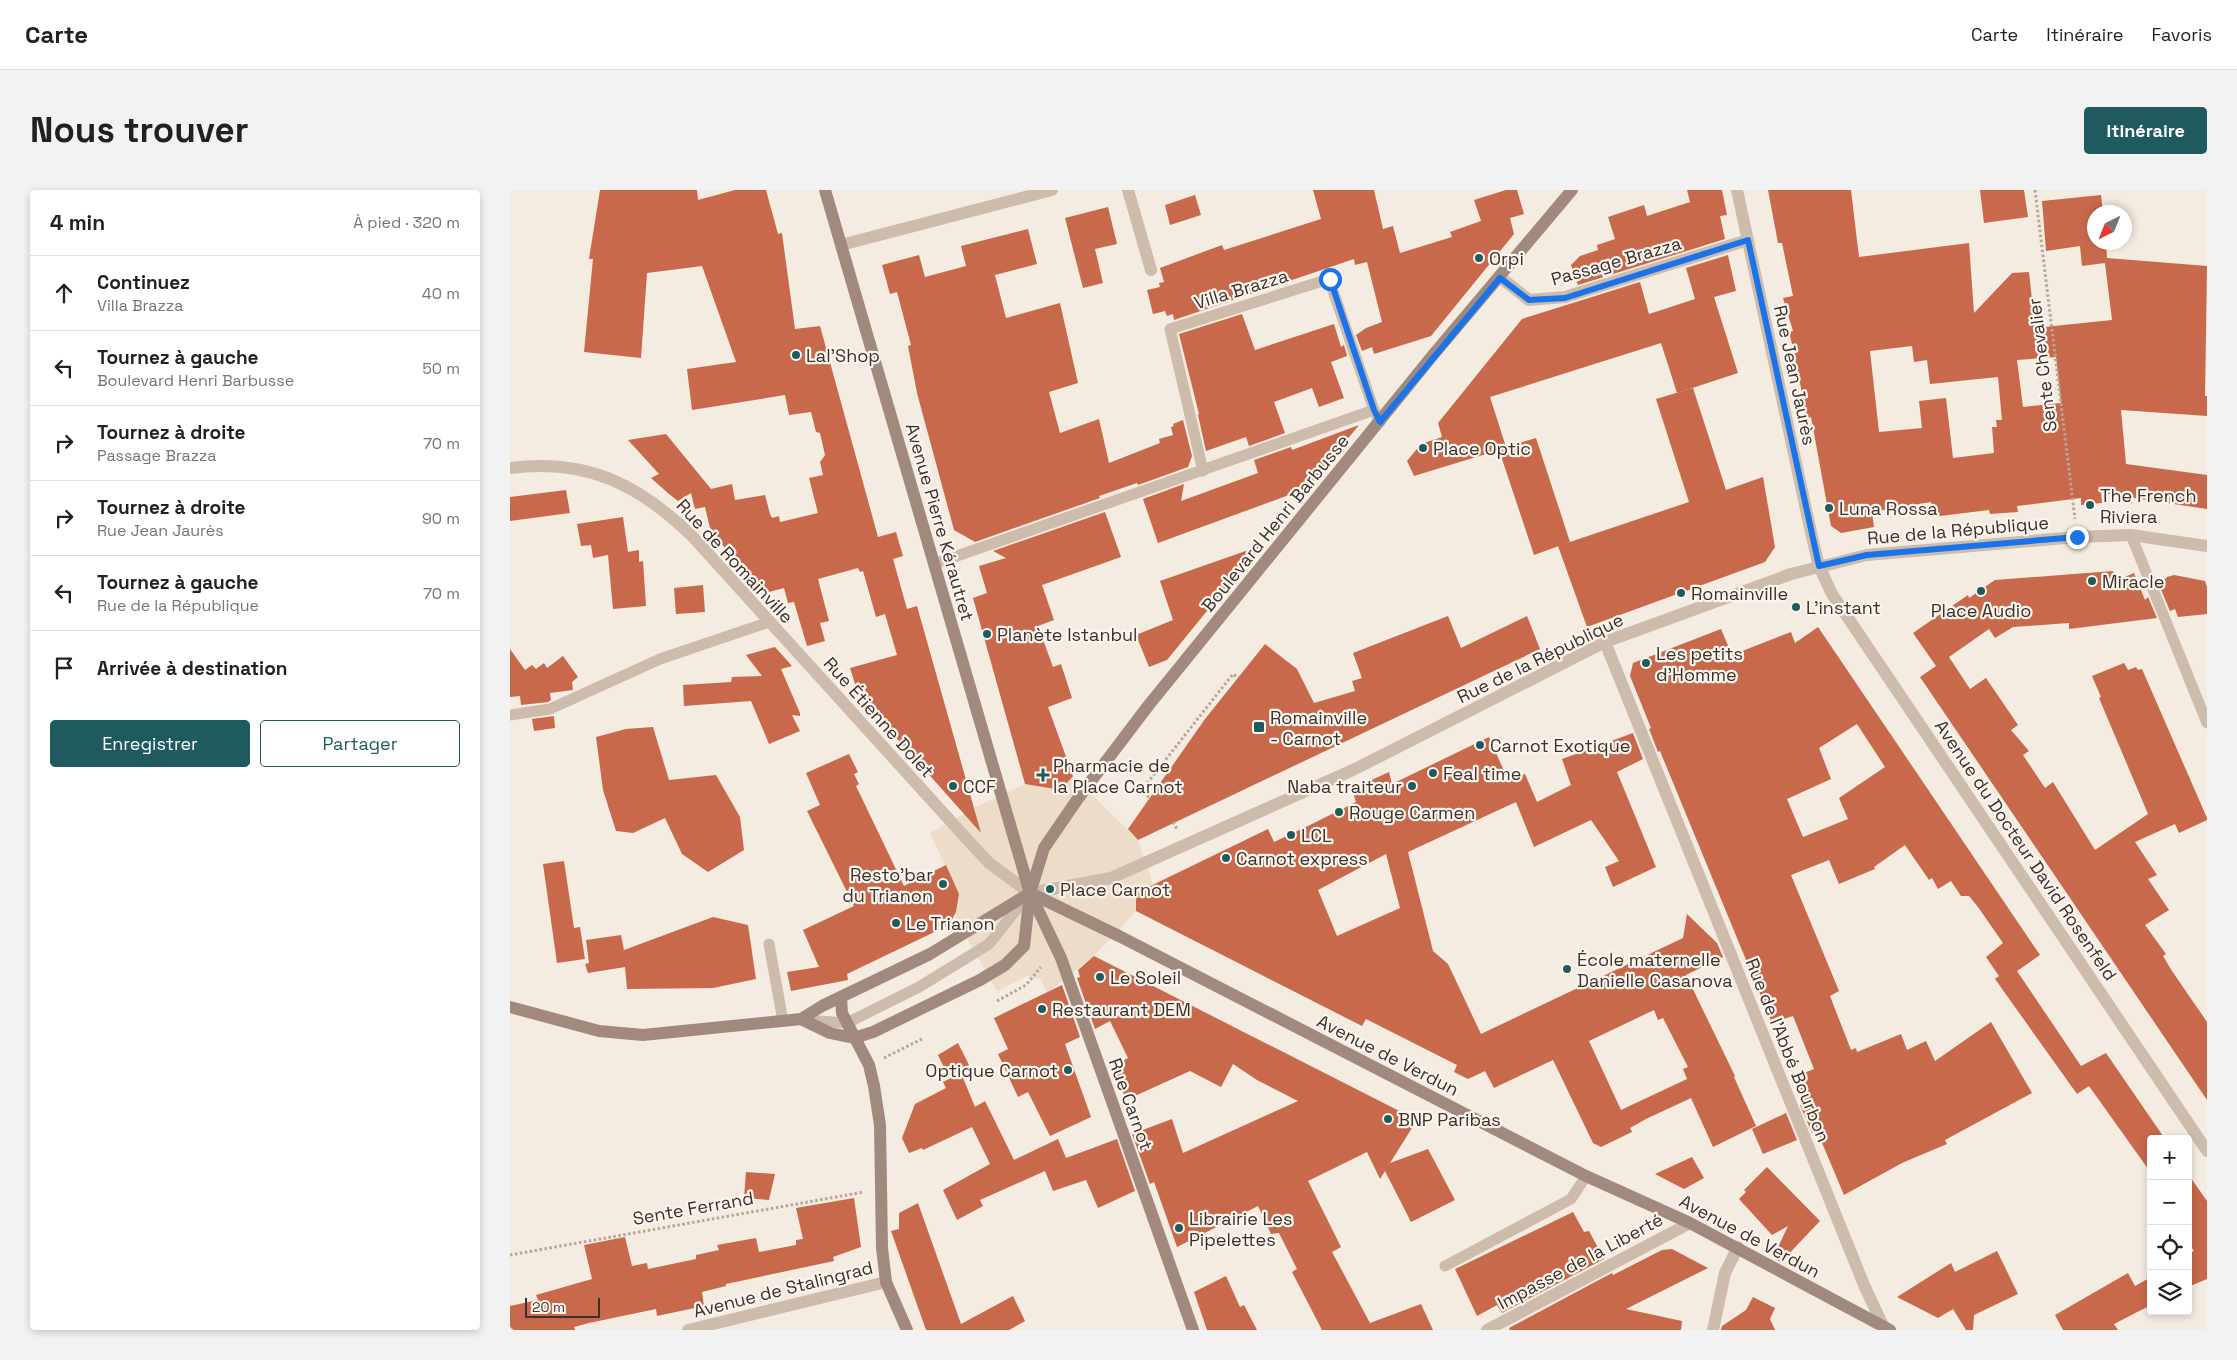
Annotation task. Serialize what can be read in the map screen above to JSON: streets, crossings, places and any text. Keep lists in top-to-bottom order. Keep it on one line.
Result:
{"streets":{"main road":["Avenue Pierre Kérautret","Boulevard Henri Barbusse","Avenue de Verdun","Rue Carnot"],"street":["Passage Brazza","Rue Jean Jaurès","Rue de la République","Rue de Romainville","Rue Étienne Dolet","Avenue du Docteur David Rosenfeld","Rue de l'Abbé Bourbon","Impasse de la Liberté","Avenue de Stalingrad"],"lane":["Villa Brazza"],"path":["Sente Chevalier","Sente Ferrand"]},"crossings":[["Passage Brazza","Rue Jean Jaurès"],["Passage Brazza","Boulevard Henri Barbusse"],["Villa Brazza","Boulevard Henri Barbusse"],["Sente Chevalier","Rue de la République"],["Rue Jean Jaurès","Rue de la République"],["Rue Jean Jaurès","Avenue du Docteur David Rosenfeld"],["Avenue Pierre Kérautret","Boulevard Henri Barbusse"],["Avenue Pierre Kérautret","Rue de la République"],["Avenue Pierre Kérautret","Rue Étienne Dolet"],["Avenue Pierre Kérautret","Avenue de Verdun"],["Avenue Pierre Kérautret","Rue Carnot"],["Boulevard Henri Barbusse","Rue de la République"],["Boulevard Henri Barbusse","Rue Étienne Dolet"],["Boulevard Henri Barbusse","Avenue de Verdun"],["Boulevard Henri Barbusse","Rue Carnot"],["Rue de la République","Rue Étienne Dolet"],["Rue de la République","Avenue du Docteur David Rosenfeld"],["Rue de la République","Rue de l'Abbé Bourbon"],["Rue de la République","Avenue de Verdun"],["Rue de la République","Rue Carnot"],["Rue de Romainville","Rue Étienne Dolet"],["Rue Étienne Dolet","Avenue de Verdun"],["Rue Étienne Dolet","Rue Carnot"],["Rue de l'Abbé Bourbon","Avenue de Verdun"],["Avenue de Verdun","Rue Carnot"],["Avenue de Verdun","Impasse de la Liberté"]],"places":{"other":["Orpi","Lal’Shop","Place Optic","The French Riviera","Luna Rossa","Miracle","Place Audio","Romainville","L'instant","Planète Istanbul","Les petits d'Homme","Carnot Exotique","Feal time","CCF","Naba traiteur","Rouge Carmen","LCL","Carnot express","Resto'bar du Trianon","Place Carnot","Le Trianon","École maternelle Danielle Casanova","Le Soleil","Restaurant DEM","Optique Carnot","BNP Paribas","Librairie Les Pipelettes"],"transit":["Romainville - Carnot"],"health":["Pharmacie de la Place Carnot"]},"scale_bar":"20 m","north":"bottom left","page":{"header":"Carte","nav":["Carte","Itinéraire","Favoris"],"buttons":["Itinéraire",["Enregistrer","Partager"]],"title":"Nous trouver","heading":["4 min","À pied · 320 m"],"list":[["Continuez","Villa Brazza","40 m"],["Tournez à gauche","Boulevard Henri Barbusse","50 m"],["Tournez à droite","Passage Brazza","70 m"],["Tournez à droite","Rue Jean Jaurès","90 m"],["Tournez à gauche","Rue de la République","70 m"],"Arrivée à destination"],"map_buttons":["+","−"],"scale":"20 m"}}
